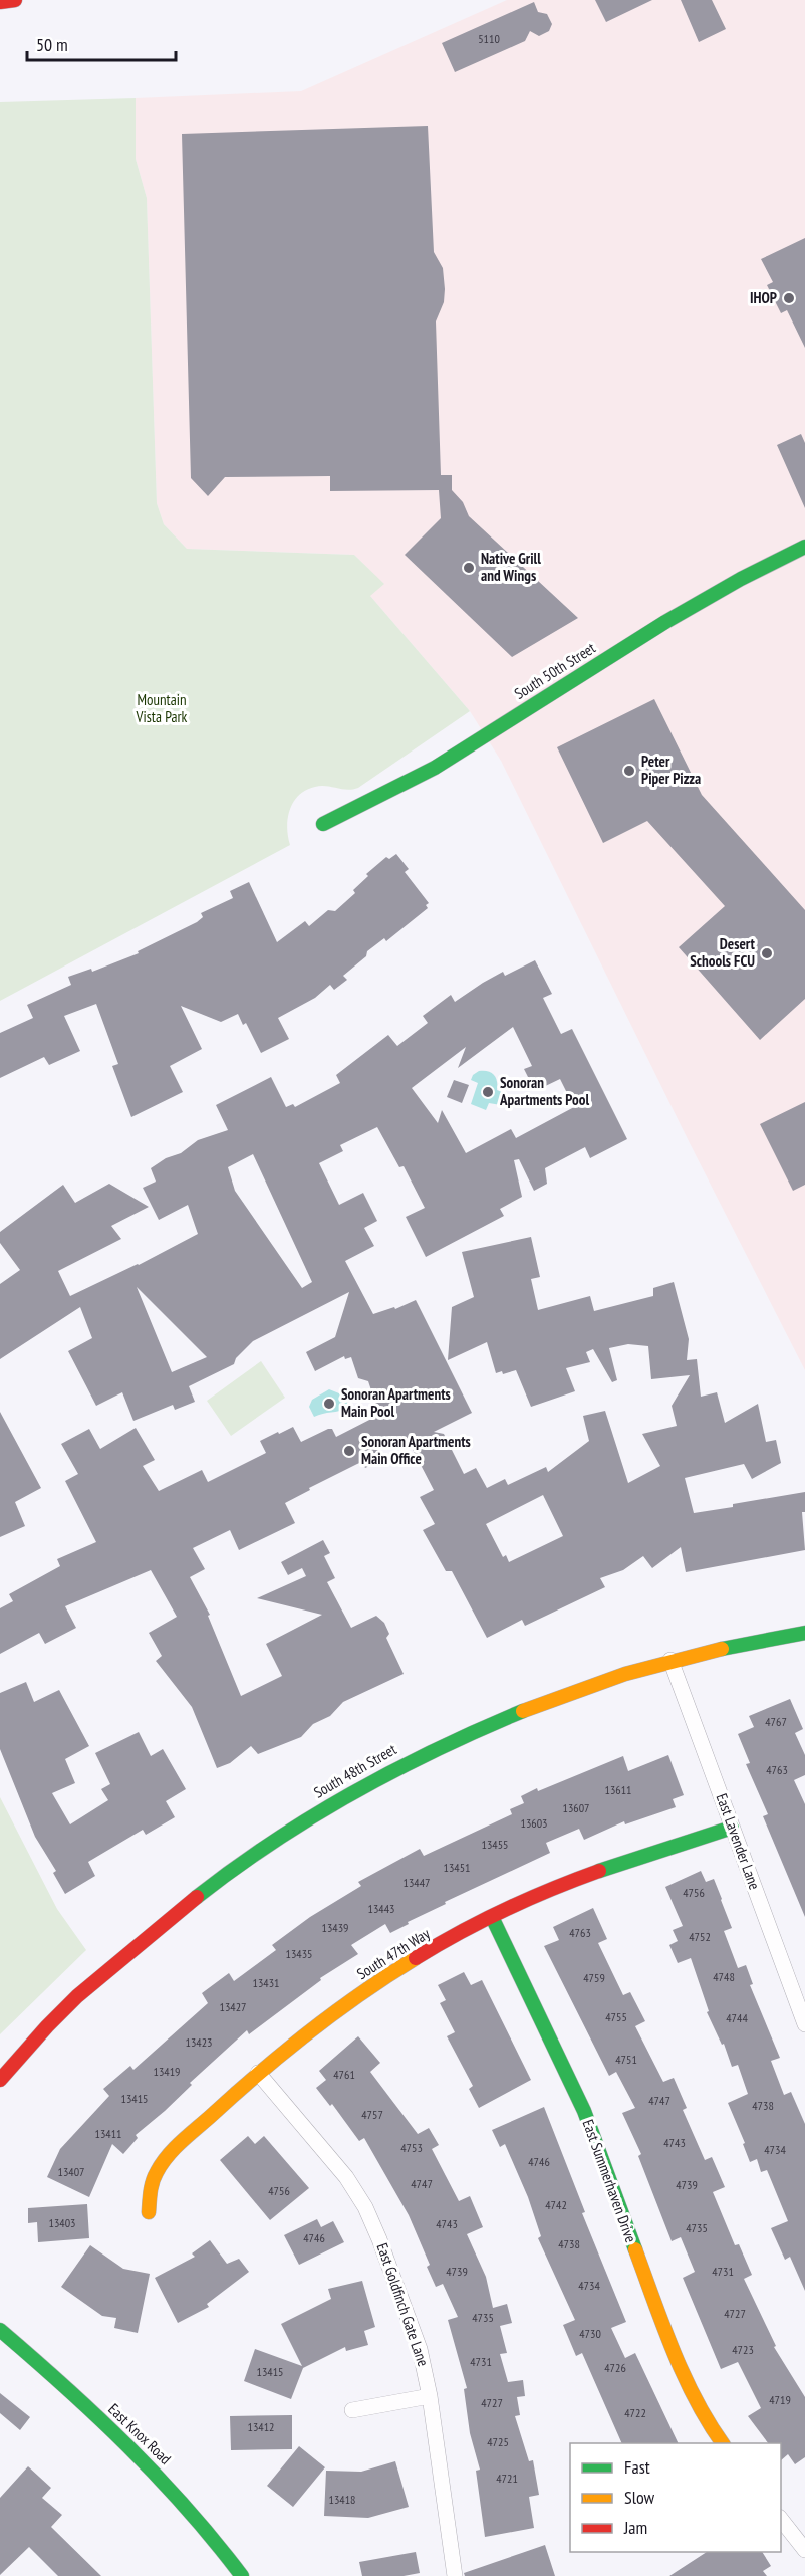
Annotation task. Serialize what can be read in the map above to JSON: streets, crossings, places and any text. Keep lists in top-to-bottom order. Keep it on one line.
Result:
{"streets":{"main road":["South 50th Street","South 48th Street","South 47th Way","East Summerhaven Drive","East Knox Road"],"street":["East Lavender Lane","East Goldfinch Gate Lane"]},"crossings":[["South 48th Street","East Lavender Lane"],["East Lavender Lane","South 47th Way"],["South 47th Way","East Summerhaven Drive"],["South 47th Way","East Goldfinch Gate Lane"]],"parks":["Mountain Vista Park"],"places":["IHOP","Native Grill and Wings","Peter Piper Pizza","Desert Schools FCU","Sonoran Apartments Pool","Sonoran Apartments Main Pool","Sonoran Apartments Main Office"],"house_numbers":["5110","4767","4763","13611","13607","13603","13455","13451","13447","4756","13443","13439","4763","4752","13435","4748","4759","13431","13427","4755","4744","13423","4751","13419","4761","13415","4747","4738","4757","13411","4743","4753","4734","4746","13407","4747","4739","4756","4742","13403","4743","4735","4746","4738","4739","4731","4734","4727","4735","4730","4723","4731","4726","13415","4719","4727","4722","13412","4725","4721","13418"],"legend":["Fast","Slow","Jam"],"scale_bar":"50 m"}
